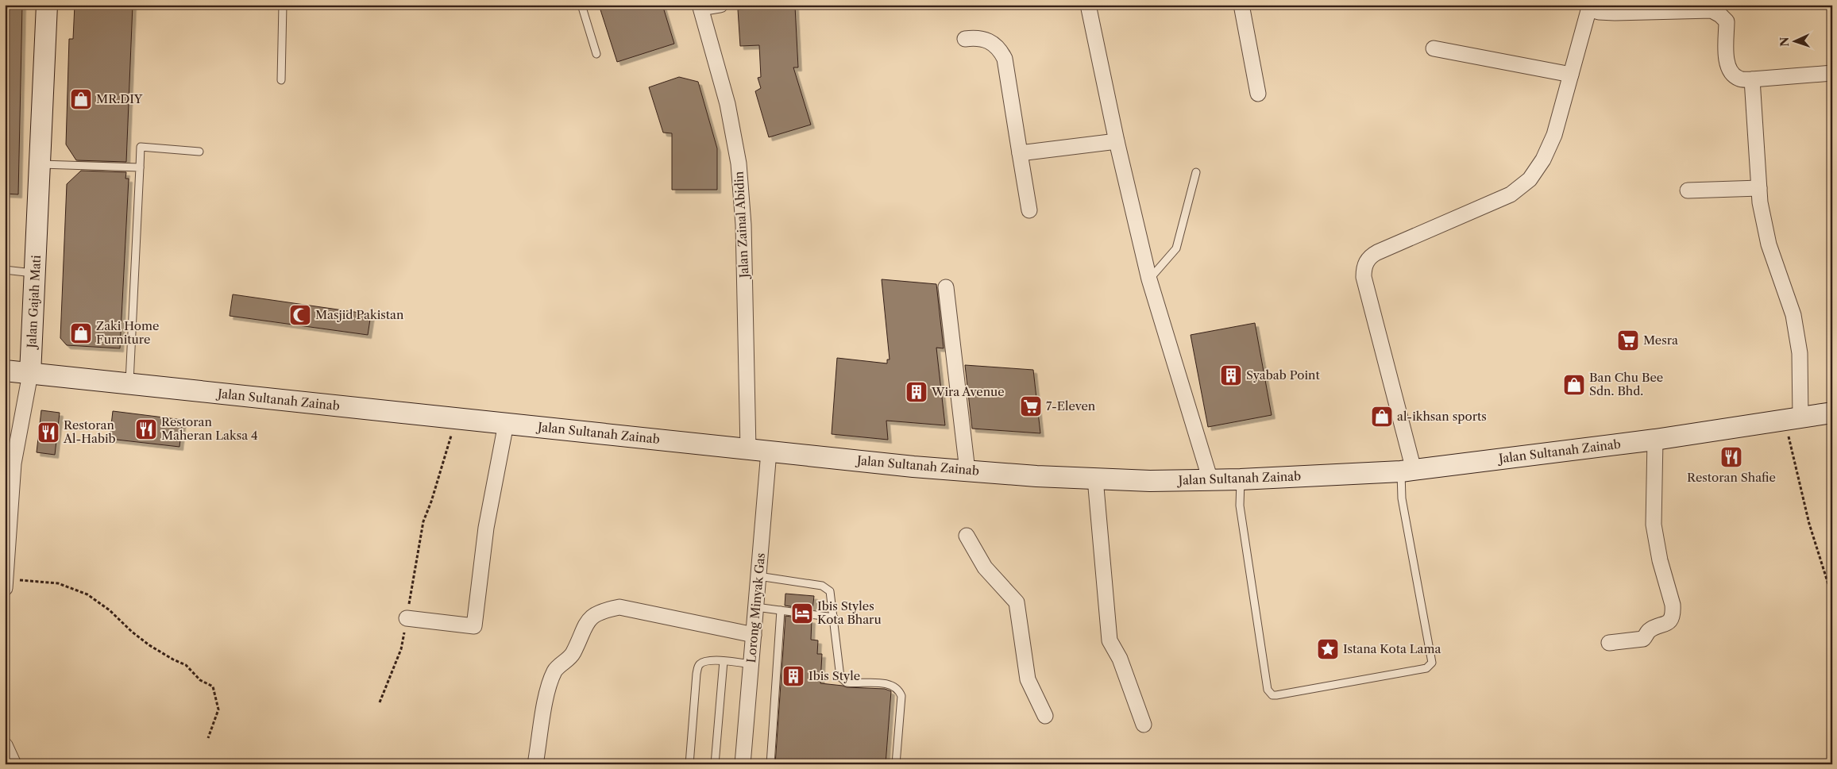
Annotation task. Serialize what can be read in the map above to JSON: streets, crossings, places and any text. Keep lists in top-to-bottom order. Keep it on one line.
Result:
{"streets":{"main road":["Jalan Gajah Mati","Jalan Sultanah Zainab"],"street":["Jalan Zainal Abidin","Lorong Minyak Gas"]},"crossings":[["Jalan Zainal Abidin","Jalan Sultanah Zainab"],["Jalan Gajah Mati","Jalan Sultanah Zainab"],["Jalan Sultanah Zainab","Lorong Minyak Gas"]],"places":{"shop":["MR.DIY","Zaki Home Furniture","Ban Chu Bee Sdn. Bhd.","al-ikhsan sports"],"mosque":["Masjid Pakistan"],"supermarket":["Mesra","7-Eleven"],"building":["Syabab Point","Wira Avenue","Ibis Style"],"restaurant":["Restoran Maheran Laksa 4","Restoran Al-Habib","Restoran Shafie"],"hotel":["Ibis Styles Kota Bharu"],"place":["Istana Kota Lama"]},"north":"left"}
